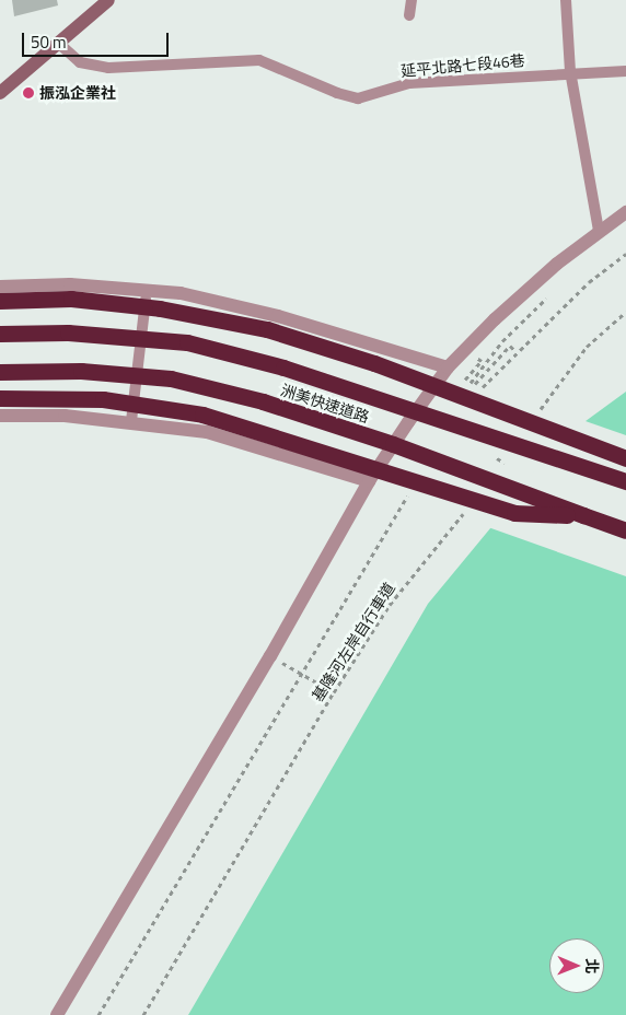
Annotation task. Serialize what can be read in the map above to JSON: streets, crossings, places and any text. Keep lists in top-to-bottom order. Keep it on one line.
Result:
{"streets":{"highway":["洲美快速道路"],"lane":["延平北路七段46巷"],"path":["基隆河左岸自行車道"]},"places":["振泓企業社"],"scale_bar":"50 m","north":"right"}
